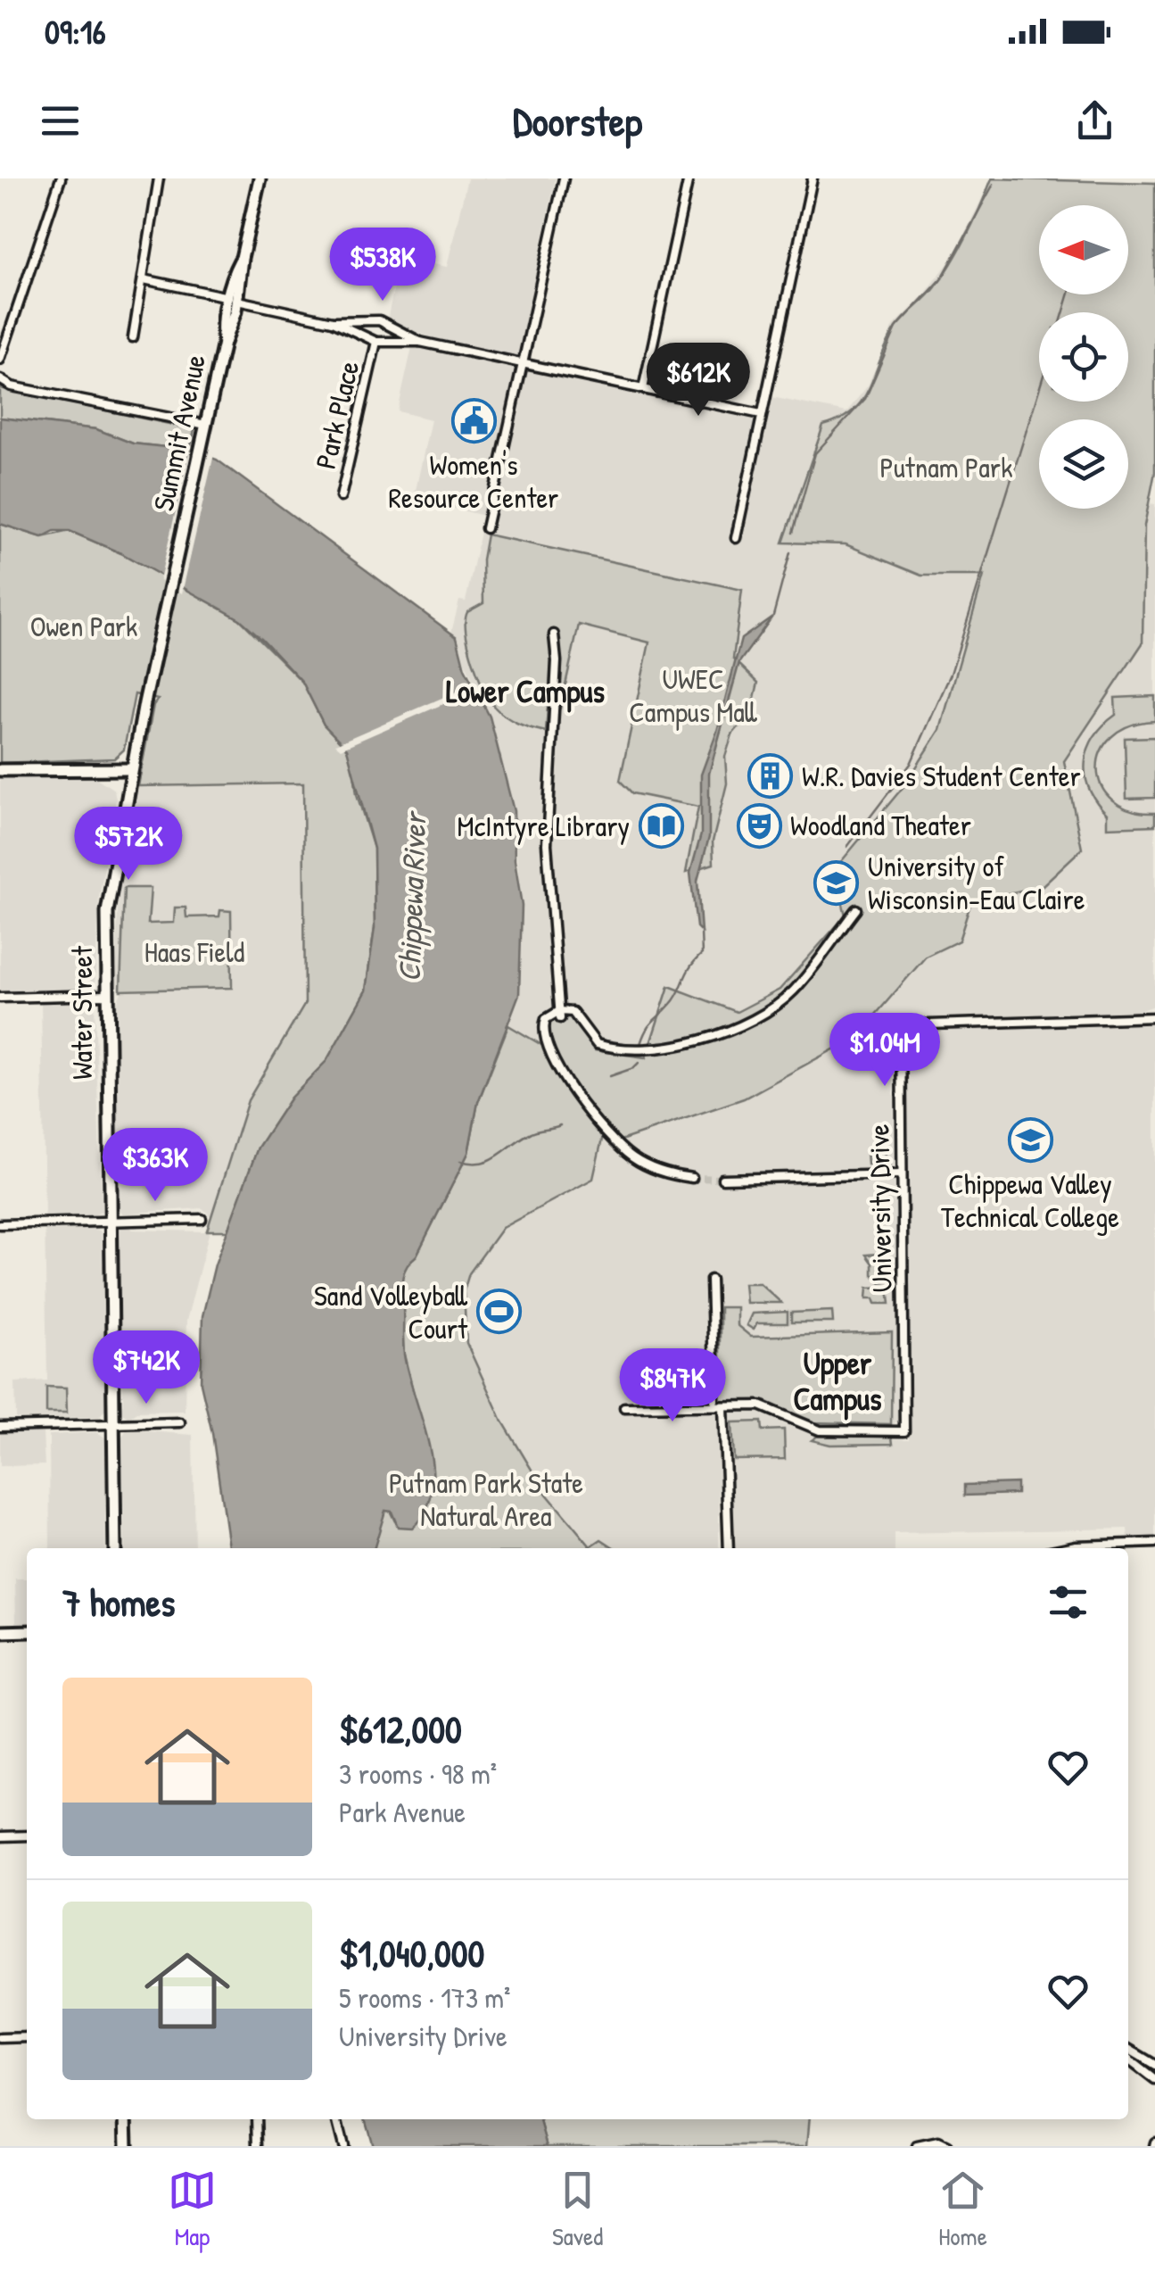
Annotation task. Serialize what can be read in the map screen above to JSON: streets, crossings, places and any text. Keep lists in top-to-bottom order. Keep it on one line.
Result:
{"streets":{"main road":["Summit Avenue","Water Street"],"street":["Park Place","University Drive"]},"crossings":[["Summit Avenue","Water Street"]],"districts":["Lower Campus","Upper Campus"],"water":["Chippewa River"],"parks":["Putnam Park","Owen Park","UWEC Campus Mall","Haas Field","Putnam Park State Natural Area"],"places":{"public building":["Women's Resource Center"],"building":["W.R. Davies Student Center"],"theatre":["Woodland Theater"],"library":["McIntyre Library"],"school or university":["University of Wisconsin-Eau Claire","Chippewa Valley Technical College"],"sports":["Sand Volleyball Court"]},"north":"left","page":{"status":"09:16","header":"Doorstep","price":["$538K","$612K","$572K","$1.04M","$363K","$742K","$847K"],"heading":"7 homes","list":[{"name":"$612,000","note":"3 rooms · 98 m² · Park Avenue"},{"name":"$1,040,000","note":"5 rooms · 173 m² · University Drive"}],"tabs":["Map","Saved","Home"]}}
